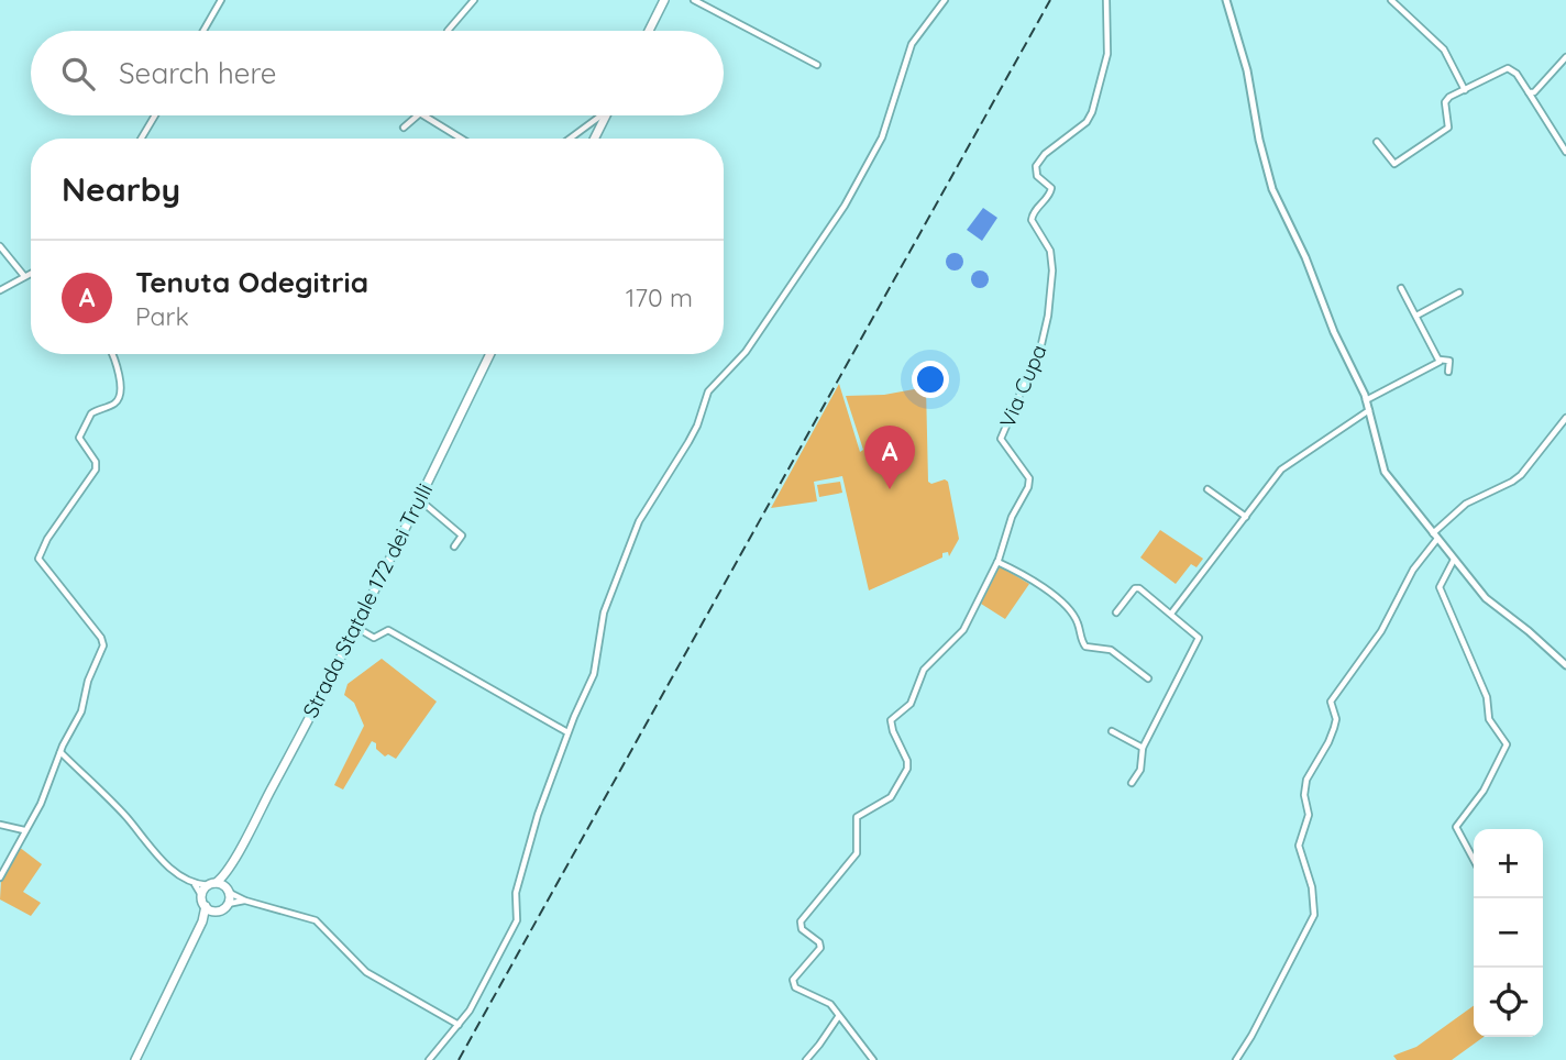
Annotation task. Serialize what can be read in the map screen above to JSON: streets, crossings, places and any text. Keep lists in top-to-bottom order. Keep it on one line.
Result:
{"streets":{"main road":["Strada Statale 172 dei Trulli"],"street":["Via Cupa"]},"page":{"search":"Search here","heading":"Nearby","list":[{"mark":"A","name":"Tenuta Odegitria","note":"Park","value":"170 m"}],"pins":"A","map_buttons":["+","−"]}}
